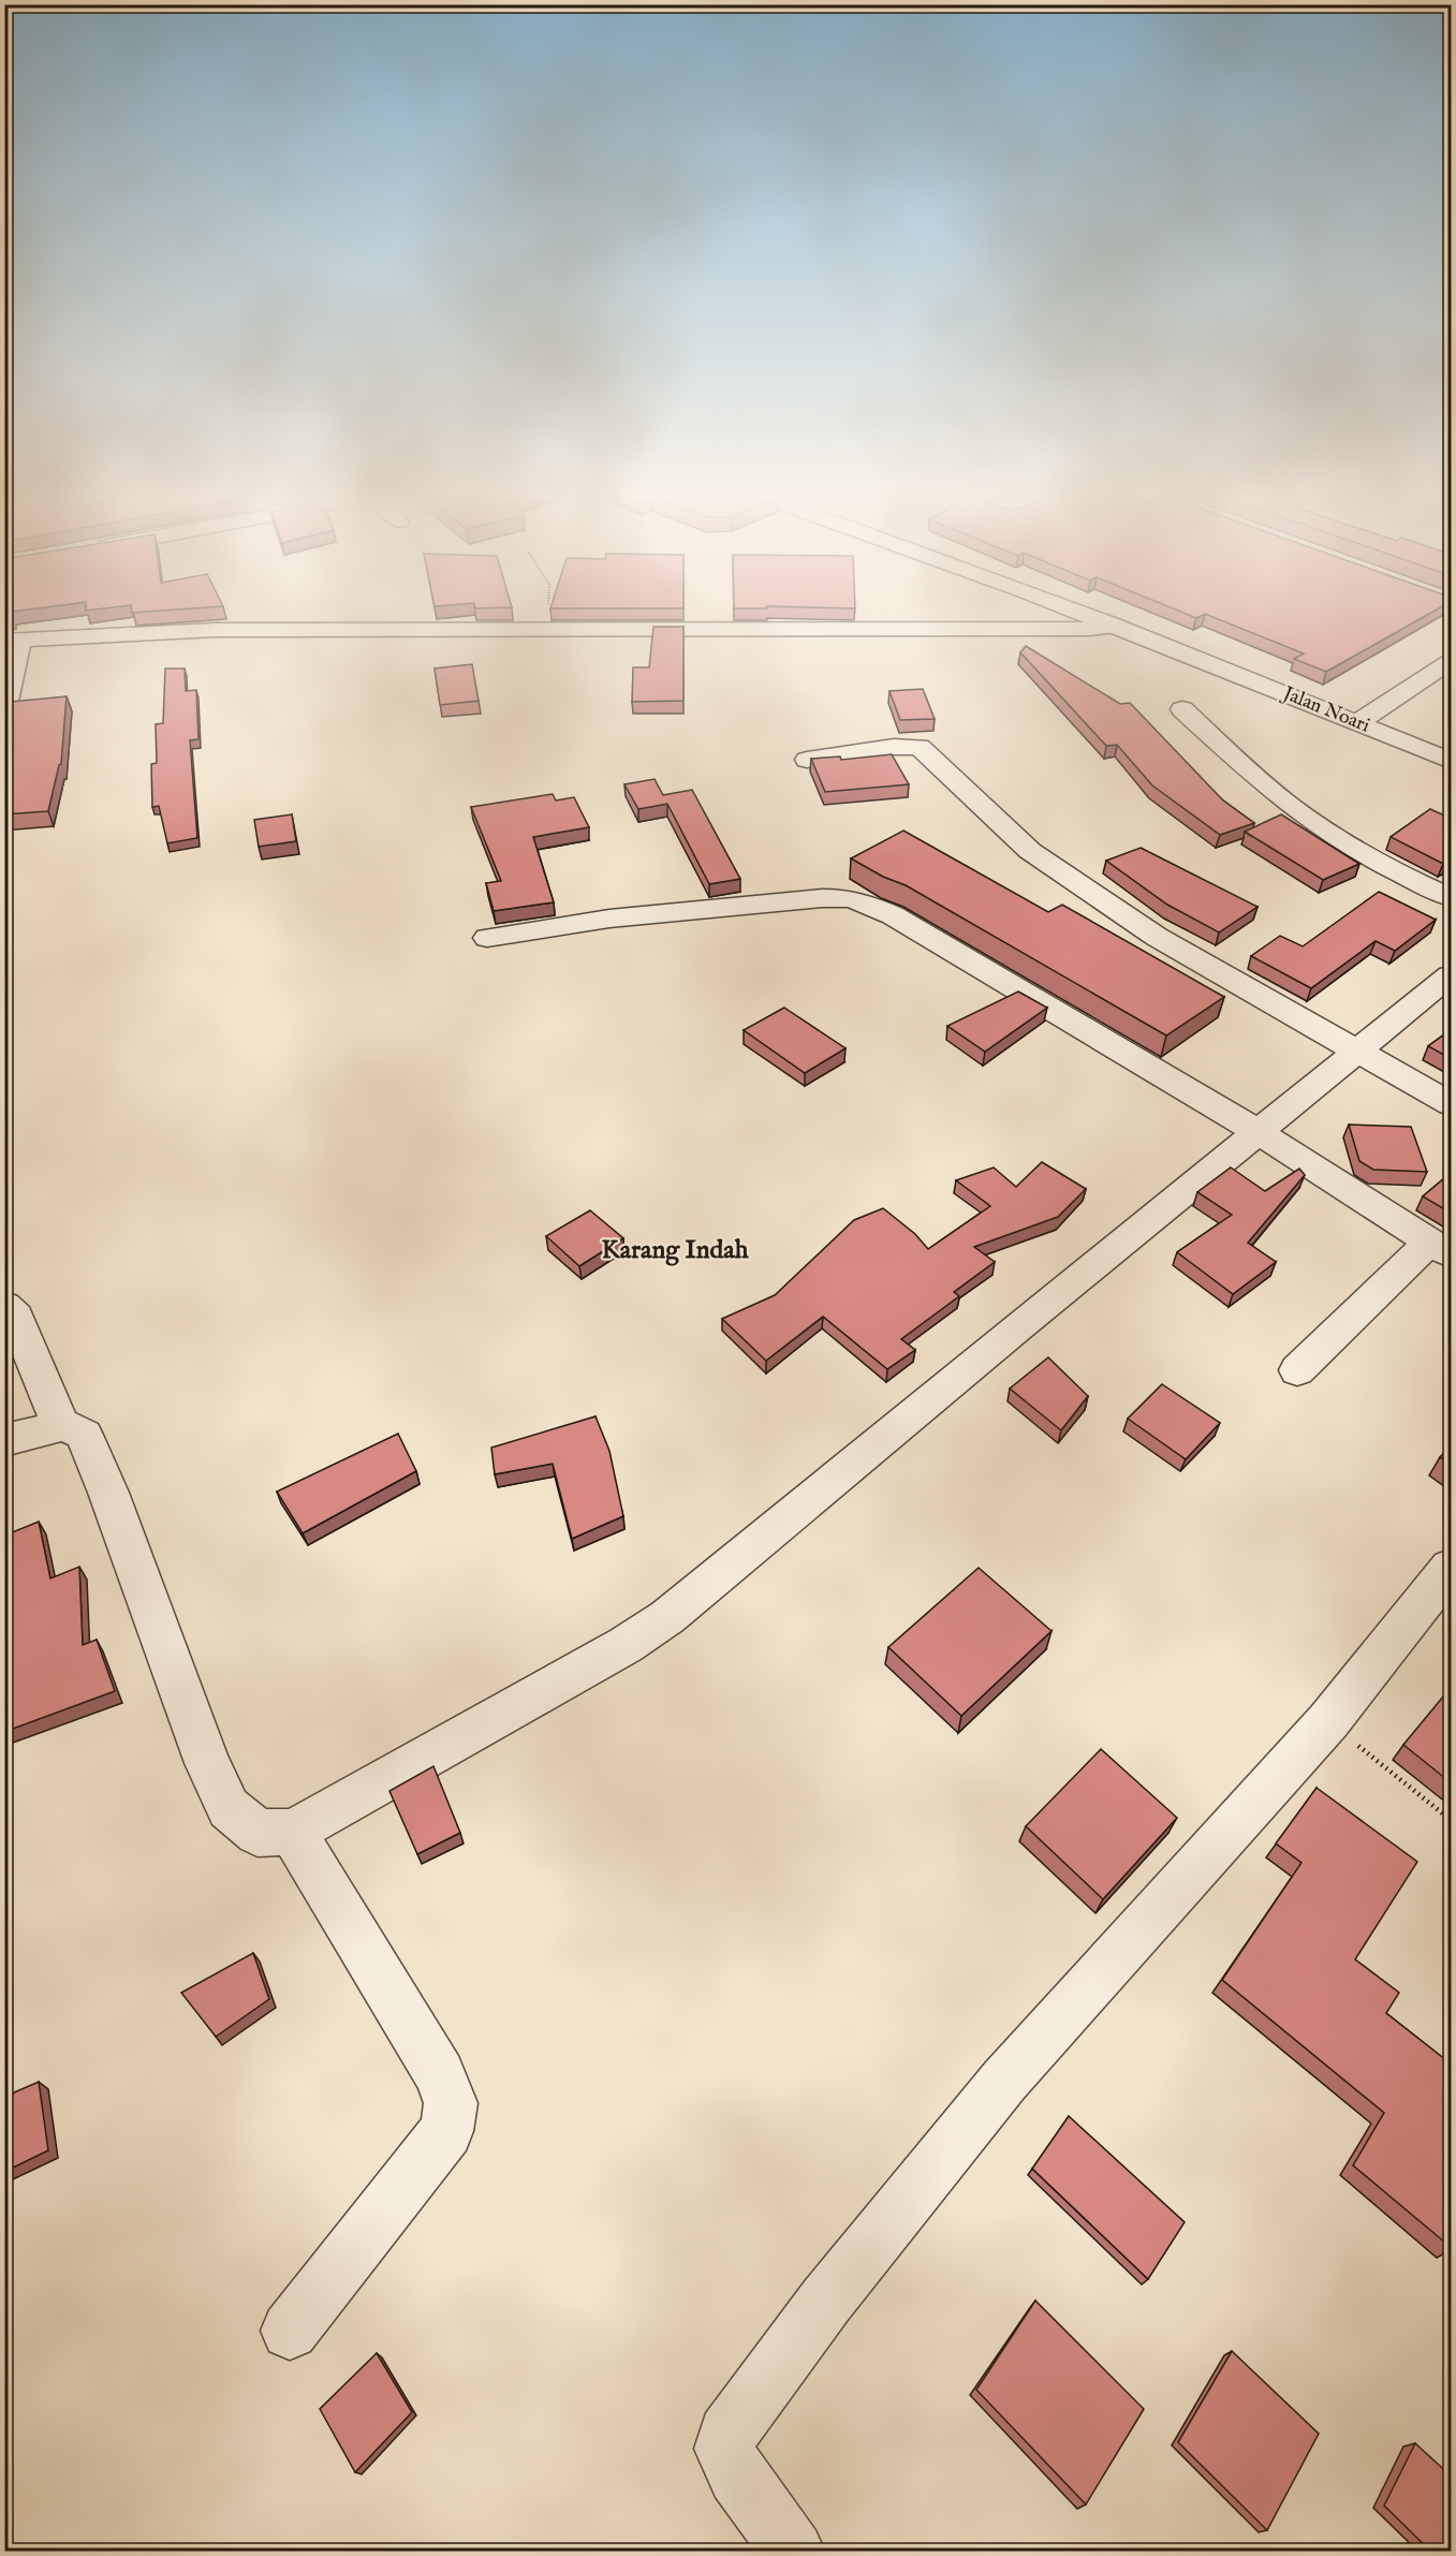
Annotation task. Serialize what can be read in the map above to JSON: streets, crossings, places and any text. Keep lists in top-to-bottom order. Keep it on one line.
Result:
{"streets":{"street":["Jalan Noari"]},"districts":["Karang Indah"]}
